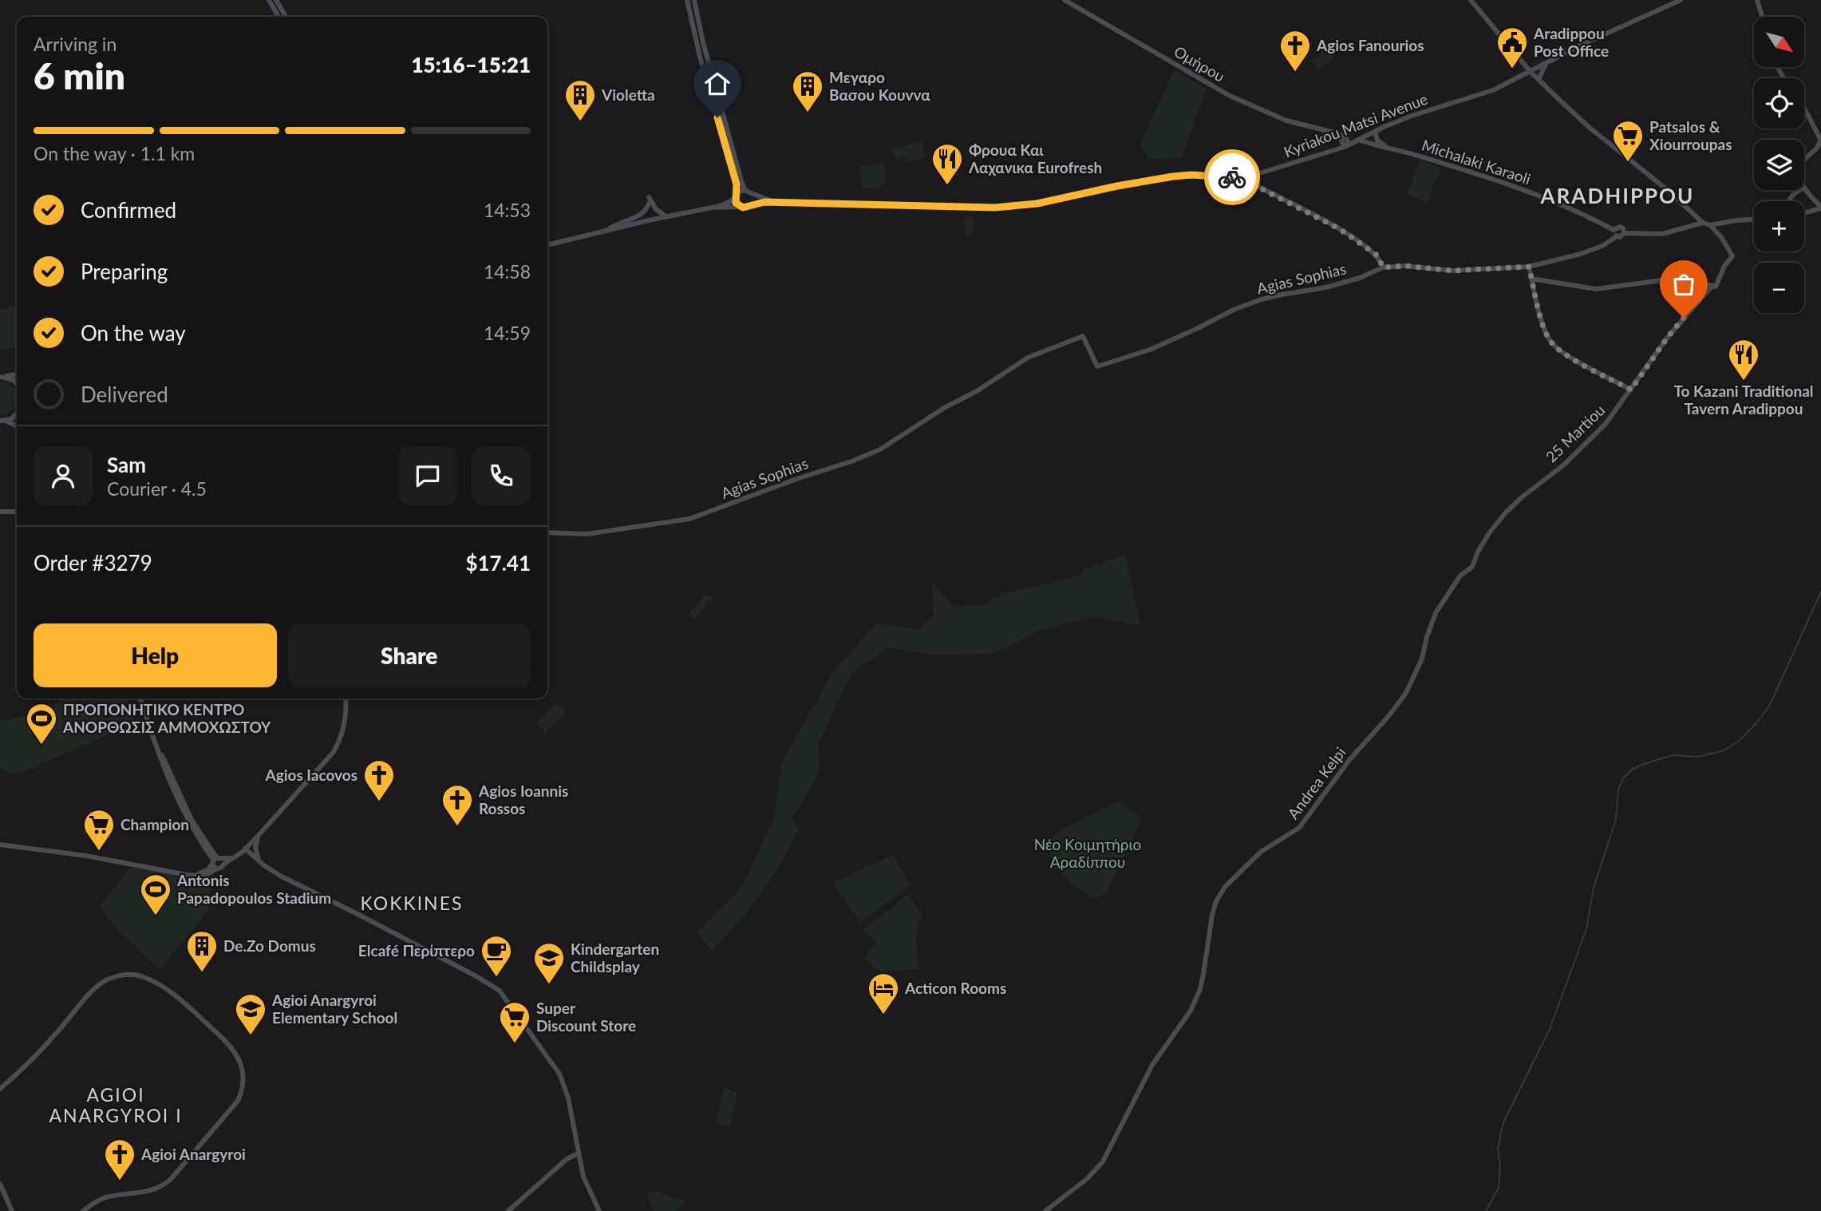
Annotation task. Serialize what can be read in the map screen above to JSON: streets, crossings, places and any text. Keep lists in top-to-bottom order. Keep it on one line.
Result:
{"streets":{"street":["Ομήρου","Kyriakou Matsi Avenue","Michalaki Karaoli","Agias Sophias","25 Martiou","Andrea Kelpi"]},"crossings":[["Ομήρου","Kyriakou Matsi Avenue"],["Kyriakou Matsi Avenue","Michalaki Karaoli"],["Michalaki Karaoli","Agias Sophias"],["25 Martiou","Andrea Kelpi"]],"districts":["ARADHIPPOU","KOKKINES","AGIOI ANARGYROI I"],"parks":["Νέο Κοιμητήριο Αραδίππου"],"places":{"public building":["Aradippou Post Office"],"church":["Agios Fanourios","Agios Iacovos","Agios Ioannis Rossos","Agioi Anargyroi"],"building":["Μεγαρο Βασου Κουννα","Violetta","De.Zo Domus"],"supermarket":["Patsalos & Xiourroupas","Champion","Super Discount Store"],"restaurant":["Φρουα Και Λαχανικα Eurofresh","To Kazani Traditional Tavern Aradippou"],"sports":["ΠΡΟΠΟΝΗΤΙΚΟ ΚΕΝΤΡΟ ΑΝΟΡΘΩΣΙΣ ΑΜΜΟΧΩΣΤΟΥ","Antonis Papadopoulos Stadium"],"cafe":["Elcafé Περίπτερο"],"school or university":["Kindergarten Childsplay","Agioi Anargyroi Elementary School"],"hotel":["Acticon Rooms"]},"north":"bottom right","page":{"map_buttons":["+","−"],"heading":["6 min","Arriving in","15:16–15:21"],"panel":["Sam","Courier · 4.5","Order #3279","$17.41"],"bar":"On the way · 1.1 km","list":[["Confirmed","14:53"],["Preparing","14:58"],["On the way","14:59"],"Delivered"],"buttons":["Help","Share"]}}
